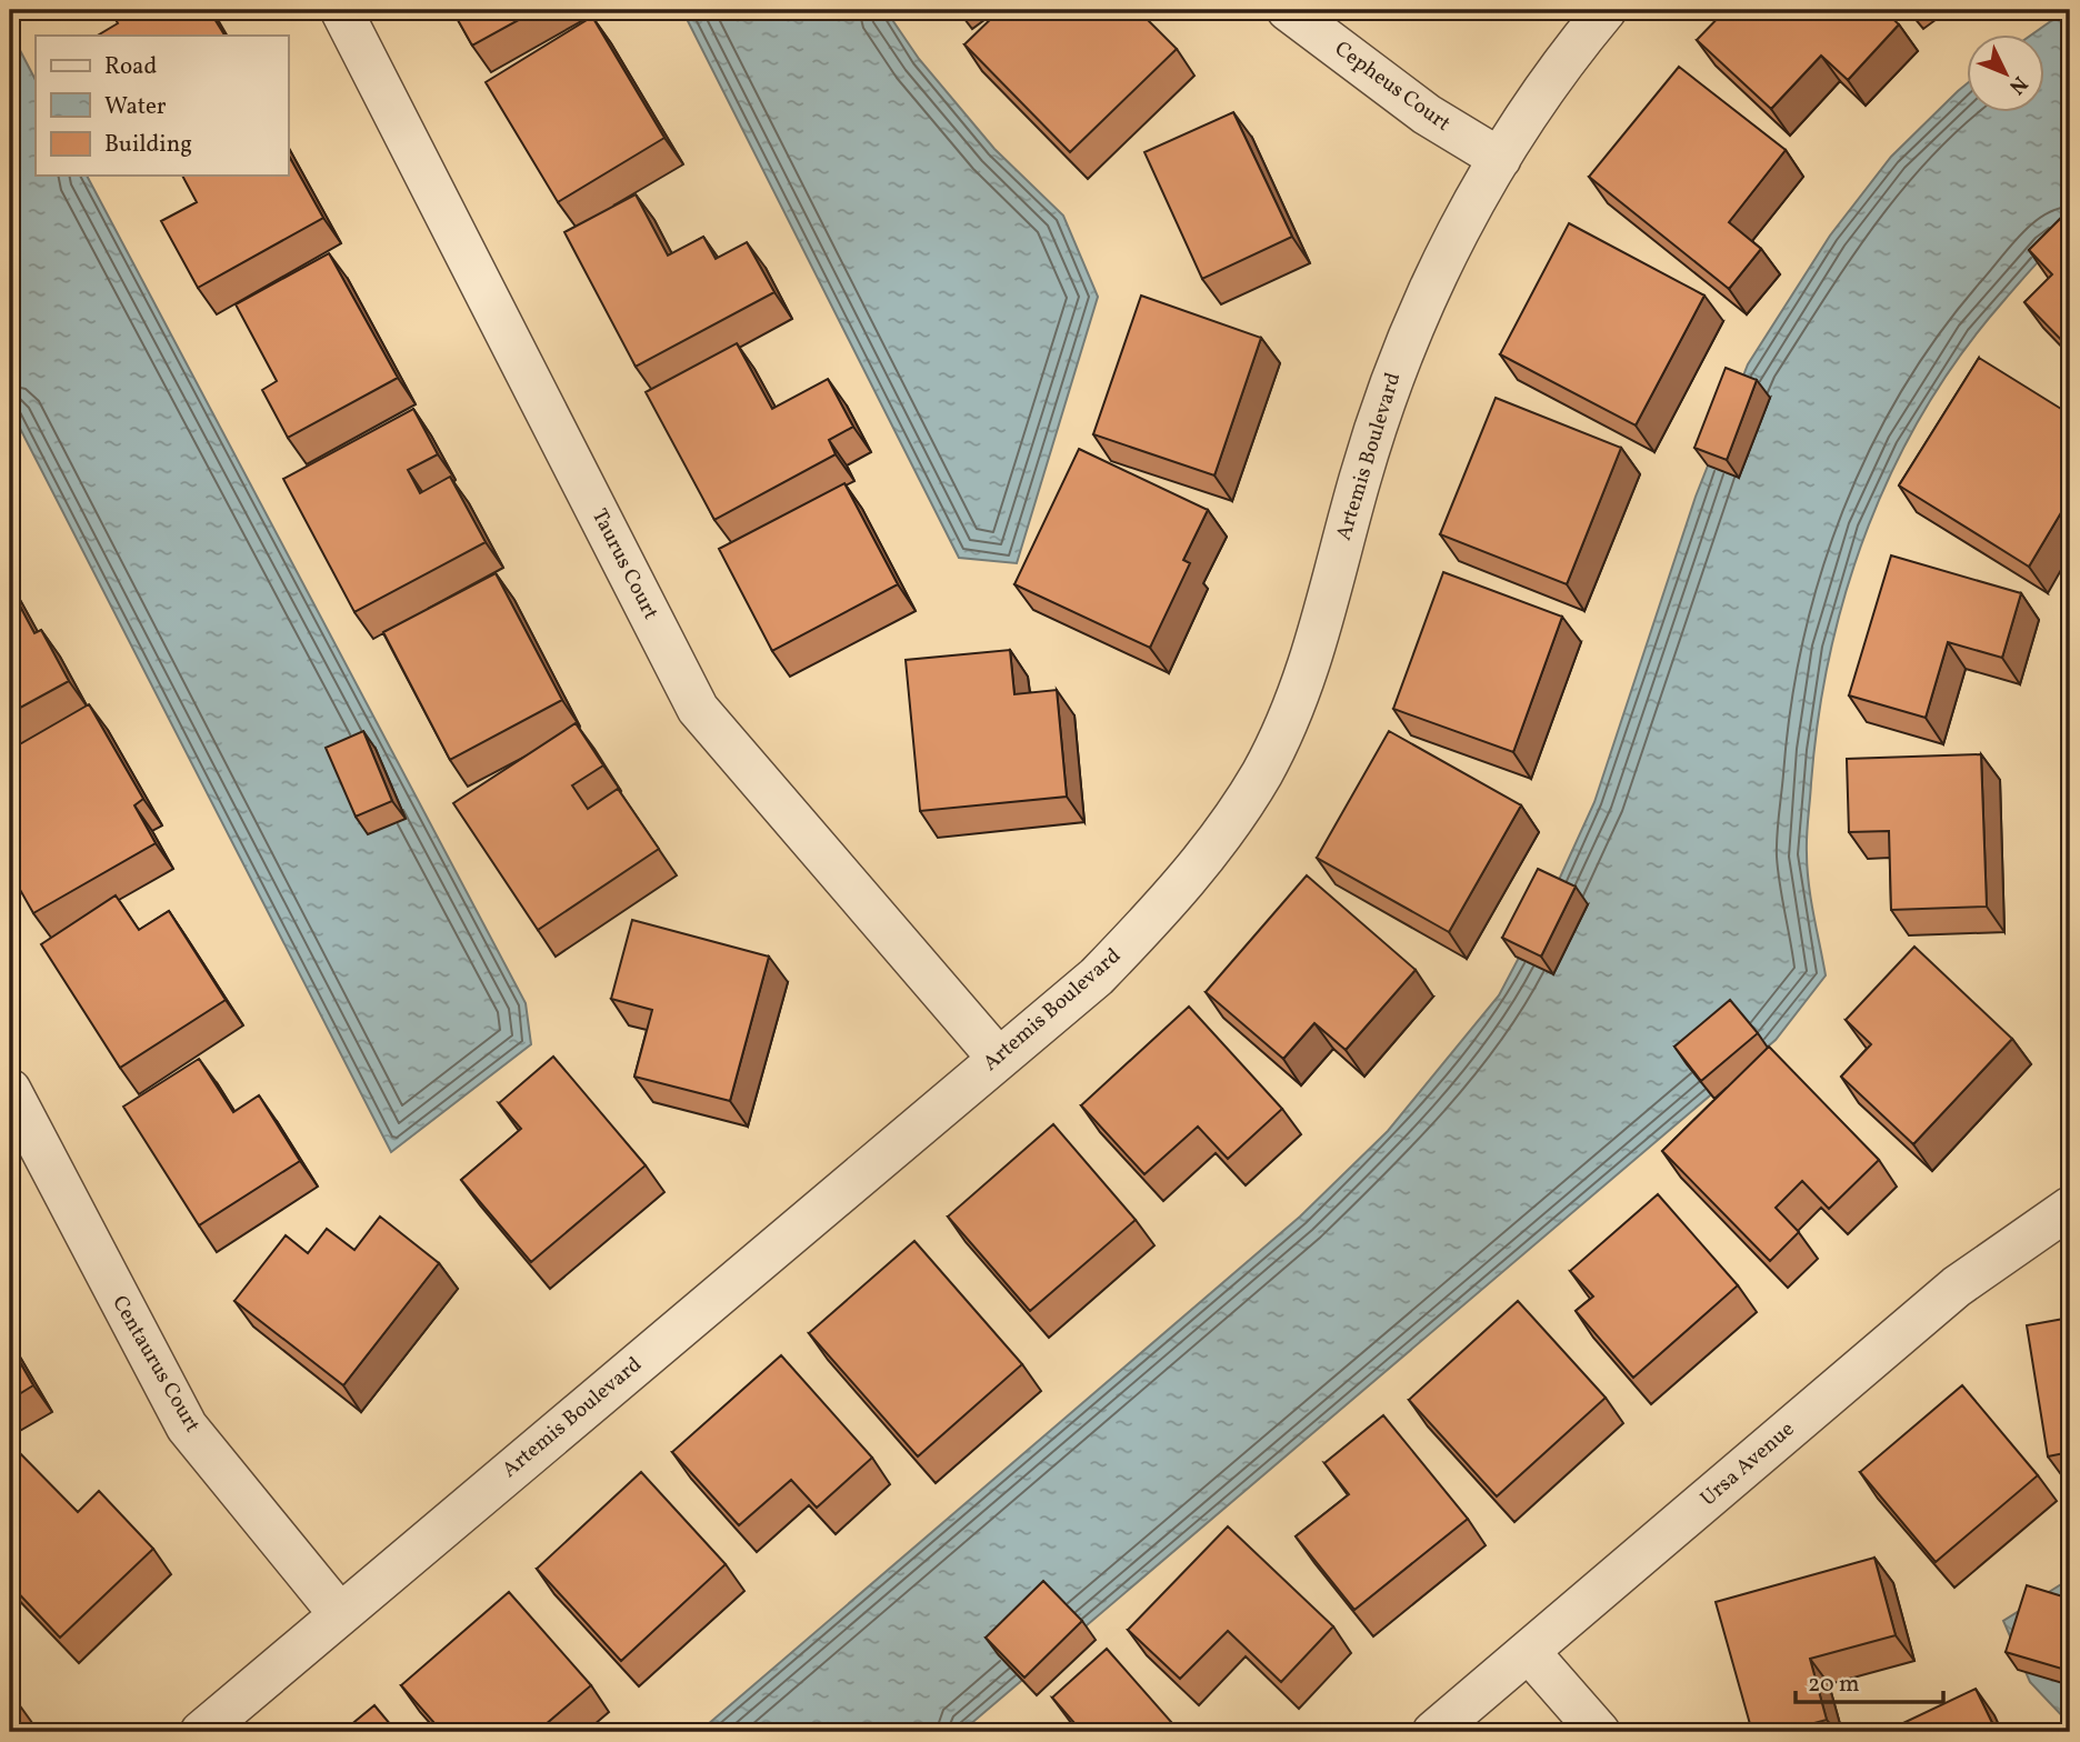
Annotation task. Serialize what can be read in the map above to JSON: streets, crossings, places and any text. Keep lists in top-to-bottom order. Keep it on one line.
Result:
{"streets":{"street":["Cepheus Court","Artemis Boulevard","Taurus Court","Centaurus Court","Ursa Avenue"]},"crossings":[["Cepheus Court","Artemis Boulevard"],["Artemis Boulevard","Taurus Court"],["Artemis Boulevard","Centaurus Court"]],"legend":["Road","Water","Building"],"scale_bar":"20 m","north":"bottom right"}
